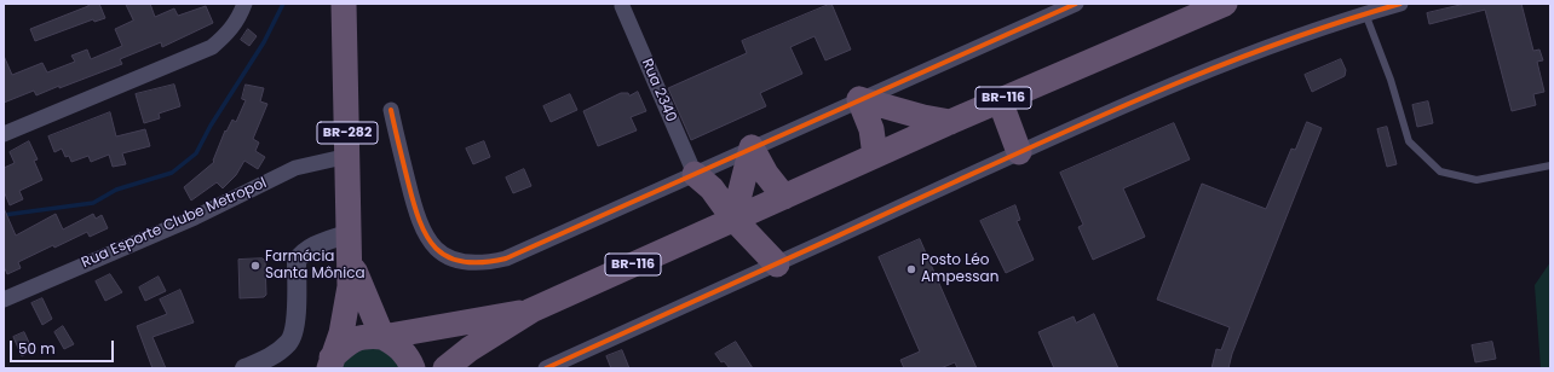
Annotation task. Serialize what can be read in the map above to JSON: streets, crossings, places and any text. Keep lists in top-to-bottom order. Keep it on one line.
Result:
{"streets":{"highway":["BR-116","BR-282"],"street":["Rua 2340","Rua Esporte Clube Metropol"]},"crossings":[["BR-116","BR-282"],["BR-282","Rua Esporte Clube Metropol"]],"places":["Farmácia Santa Mônica","Posto Léo Ampessan"],"scale_bar":"50 m"}
